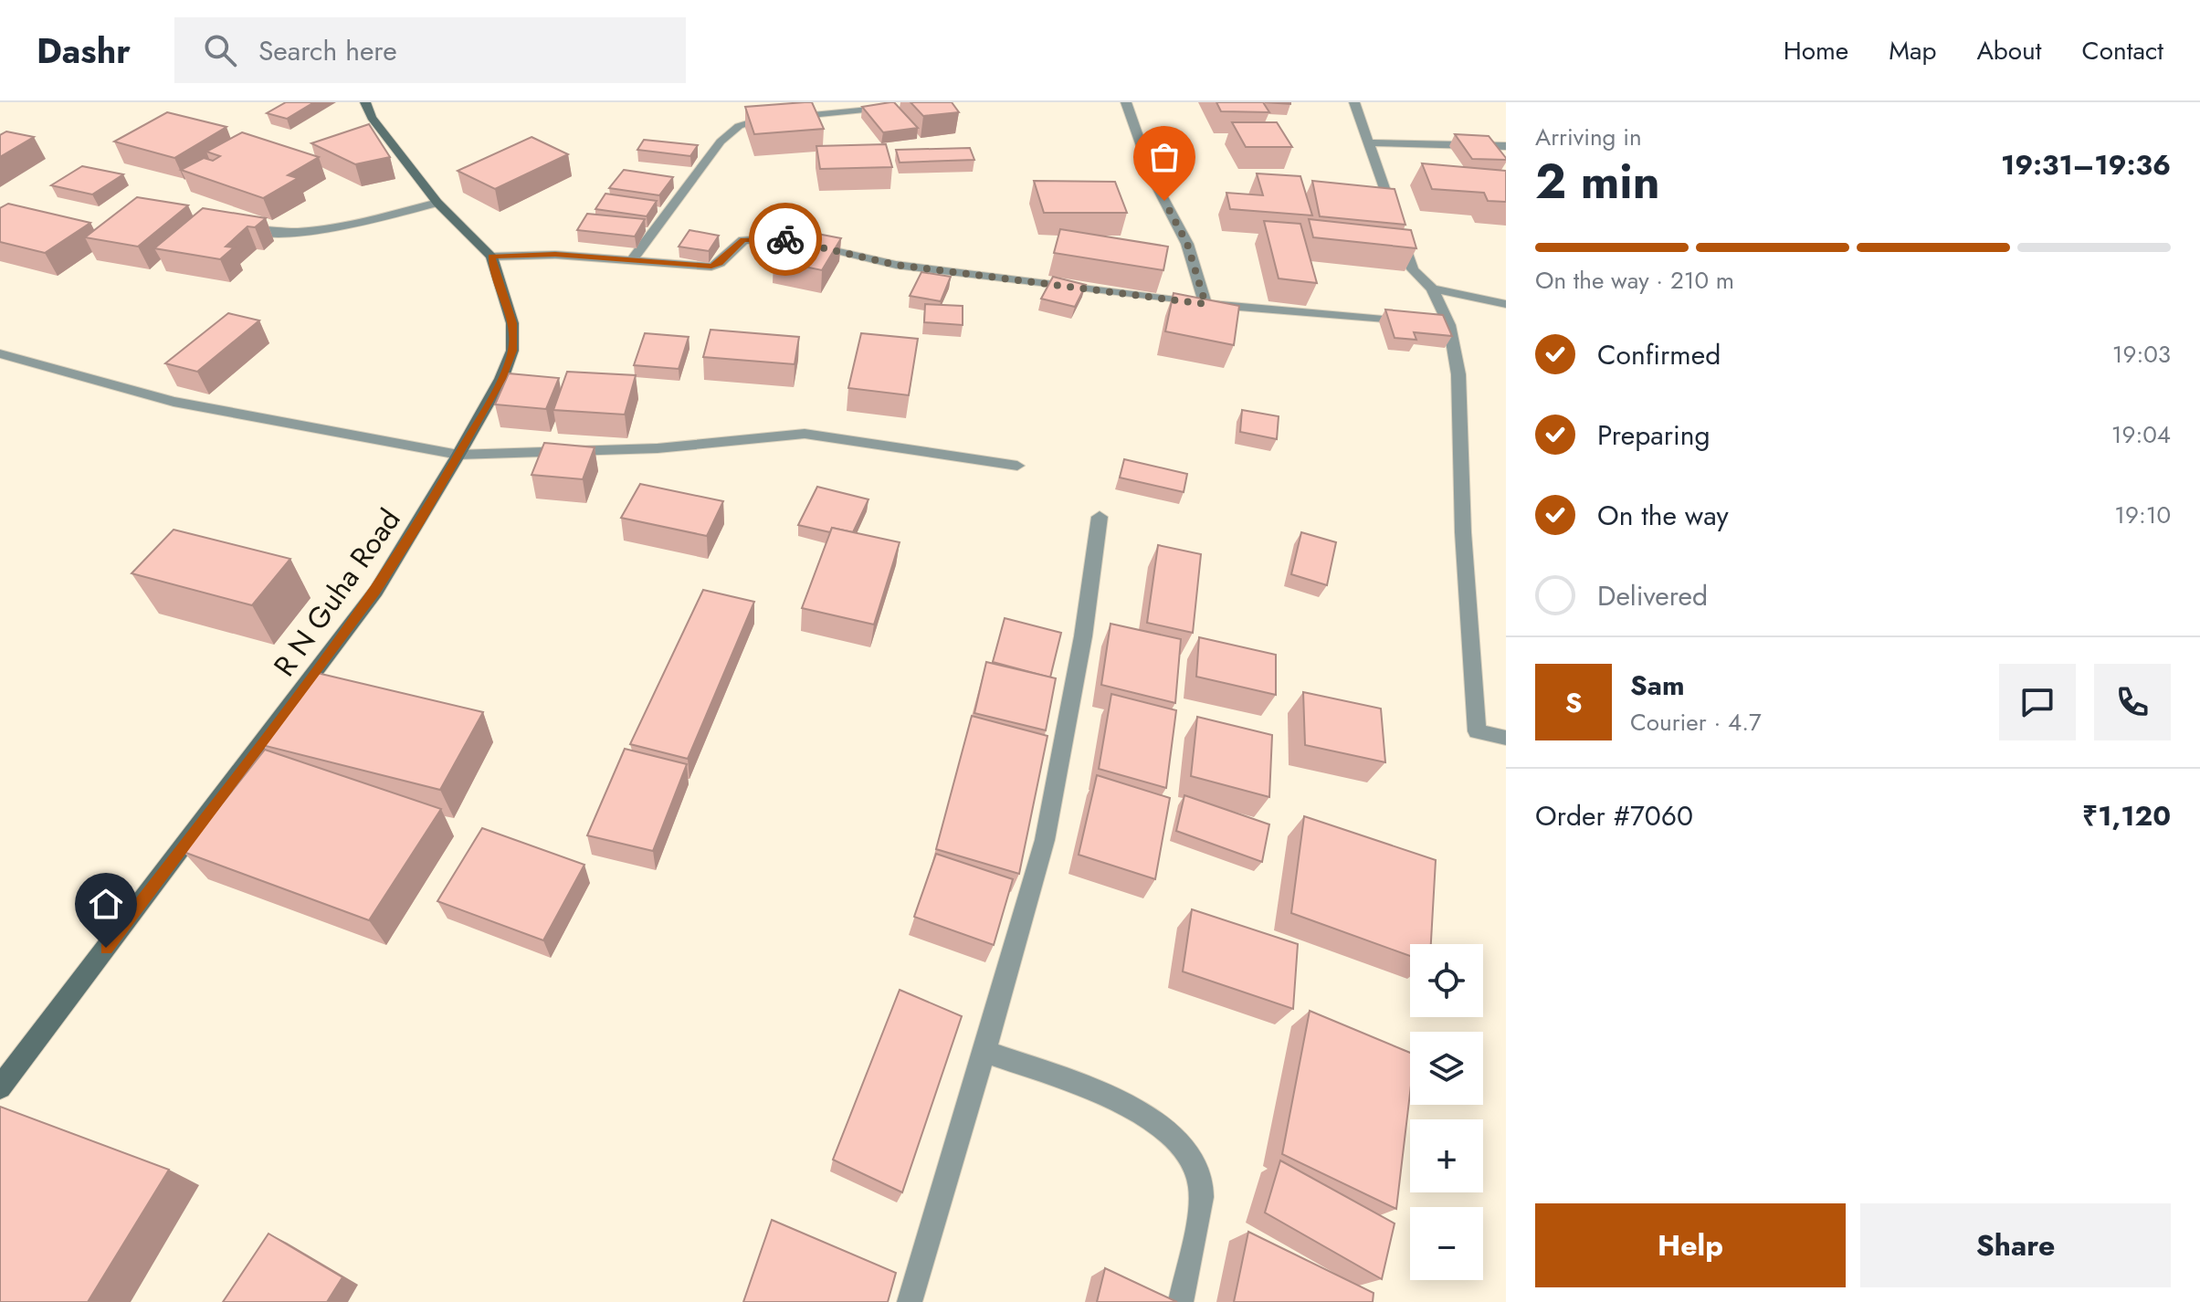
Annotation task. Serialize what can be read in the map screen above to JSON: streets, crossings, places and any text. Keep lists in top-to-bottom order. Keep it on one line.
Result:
{"streets":{"street":["R N Guha Road"]},"page":{"header":"Dashr","search":"Search here","nav":["Home","Map","About","Contact"],"heading":["2 min","Arriving in","19:31–19:36"],"panel":["Sam","Courier · 4.7","Order #7060","₹1,120"],"bar":"On the way · 210 m","list":[["Confirmed","19:03"],["Preparing","19:04"],["On the way","19:10"],"Delivered"],"round":"S","map_buttons":["+","−"],"buttons":["Help","Share"]}}
